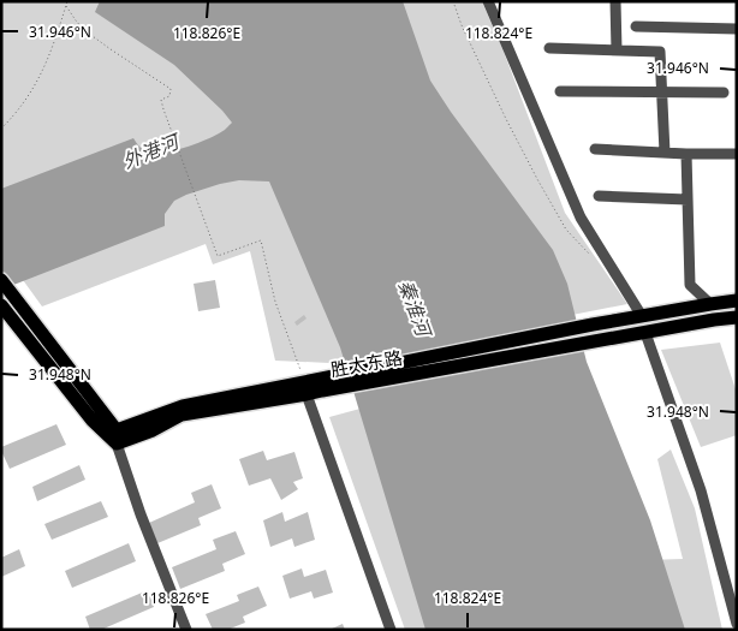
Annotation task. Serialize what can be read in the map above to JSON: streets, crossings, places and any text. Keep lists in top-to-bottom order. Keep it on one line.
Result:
{"streets":{"main road":["胜太东路"]},"water":["外港河","秦淮河"],"coordinates":["31.946°N","118.826°E","118.824°E","31.948°N"]}
